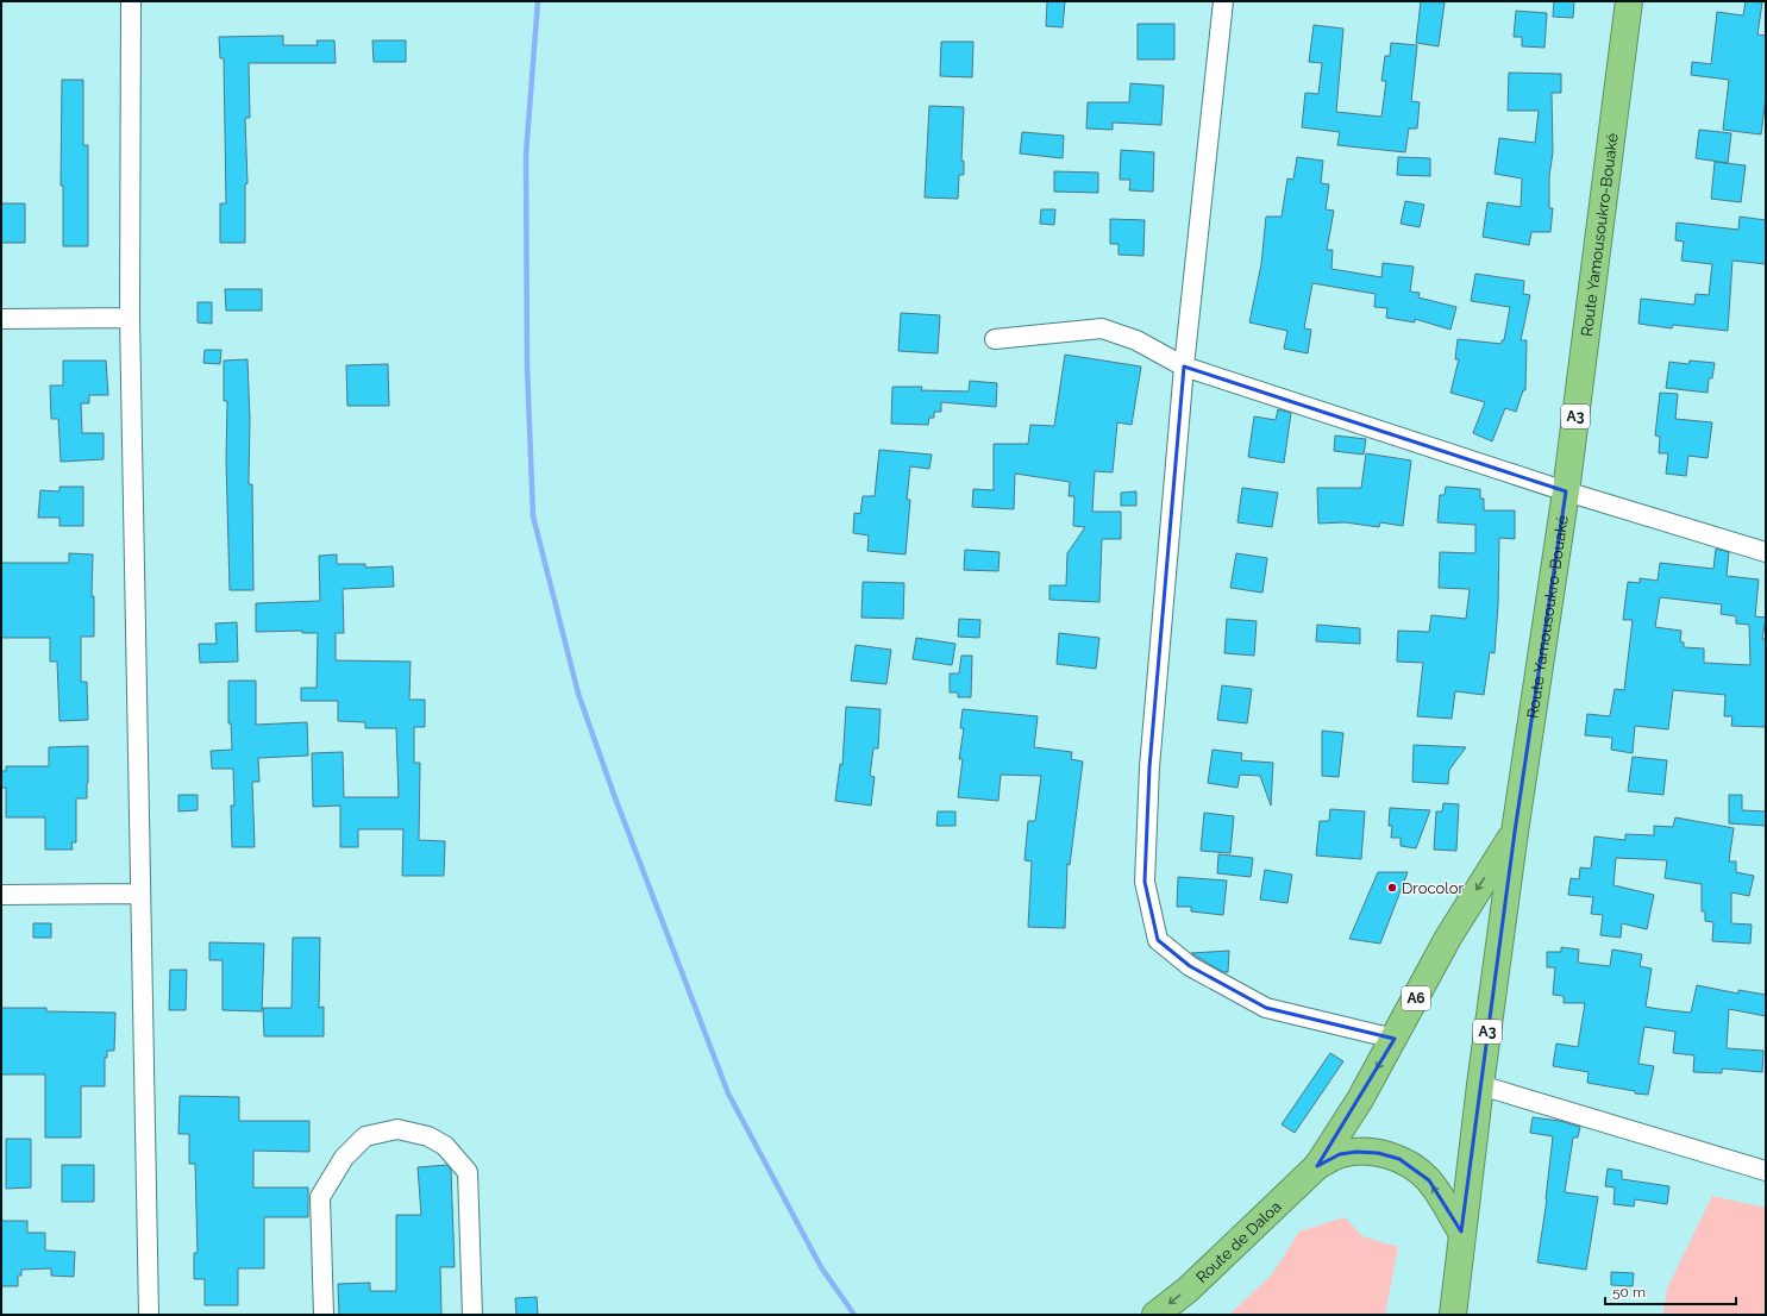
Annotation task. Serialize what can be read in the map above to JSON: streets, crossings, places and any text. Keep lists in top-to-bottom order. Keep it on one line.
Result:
{"streets":{"highway":["Route Yamousoukro-Bouaké","A3","A6","Route de Daloa"]},"crossings":[["Route Yamousoukro-Bouaké","A3"],["Route Yamousoukro-Bouaké","A6"],["A6","Route de Daloa"]],"one_way":["Route de Daloa"],"places":["Drocolor"],"scale_bar":"50 m"}
